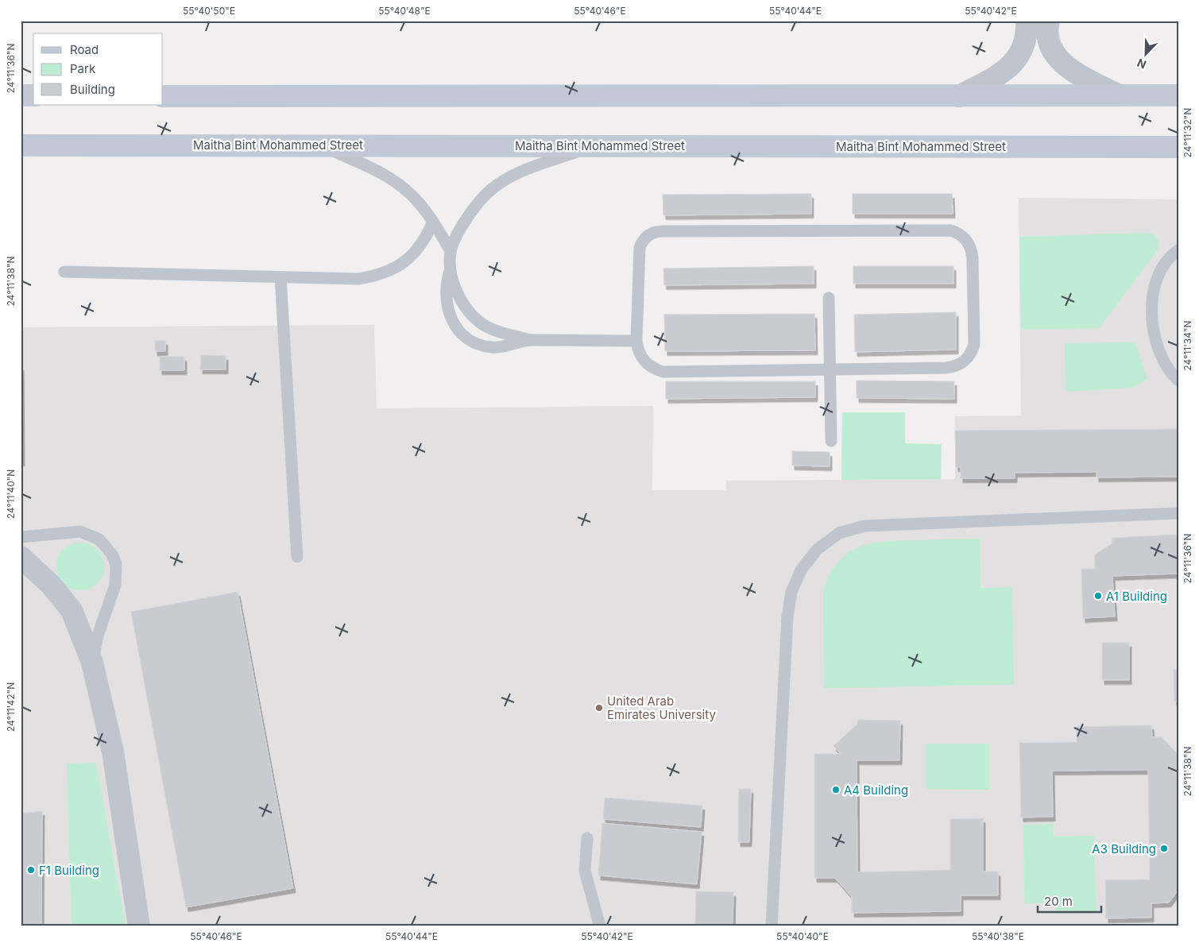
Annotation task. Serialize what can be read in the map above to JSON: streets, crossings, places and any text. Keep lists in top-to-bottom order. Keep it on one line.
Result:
{"streets":{"main road":["Maitha Bint Mohammed Street"]},"places":["A1 Building","United Arab Emirates University","A4 Building","A3 Building","F1 Building"],"legend":["Road","Park","Building"],"scale_bar":"20 m","north":"bottom left","coordinates":["55°40'50\"E","55°40'48\"E","55°40'46\"E","55°40'44\"E","55°40'42\"E","24°11'36\"N","24°11'32\"N","24°11'38\"N","24°11'34\"N","24°11'40\"N","24°11'42\"N","55°40'40\"E","55°40'38\"E"]}
